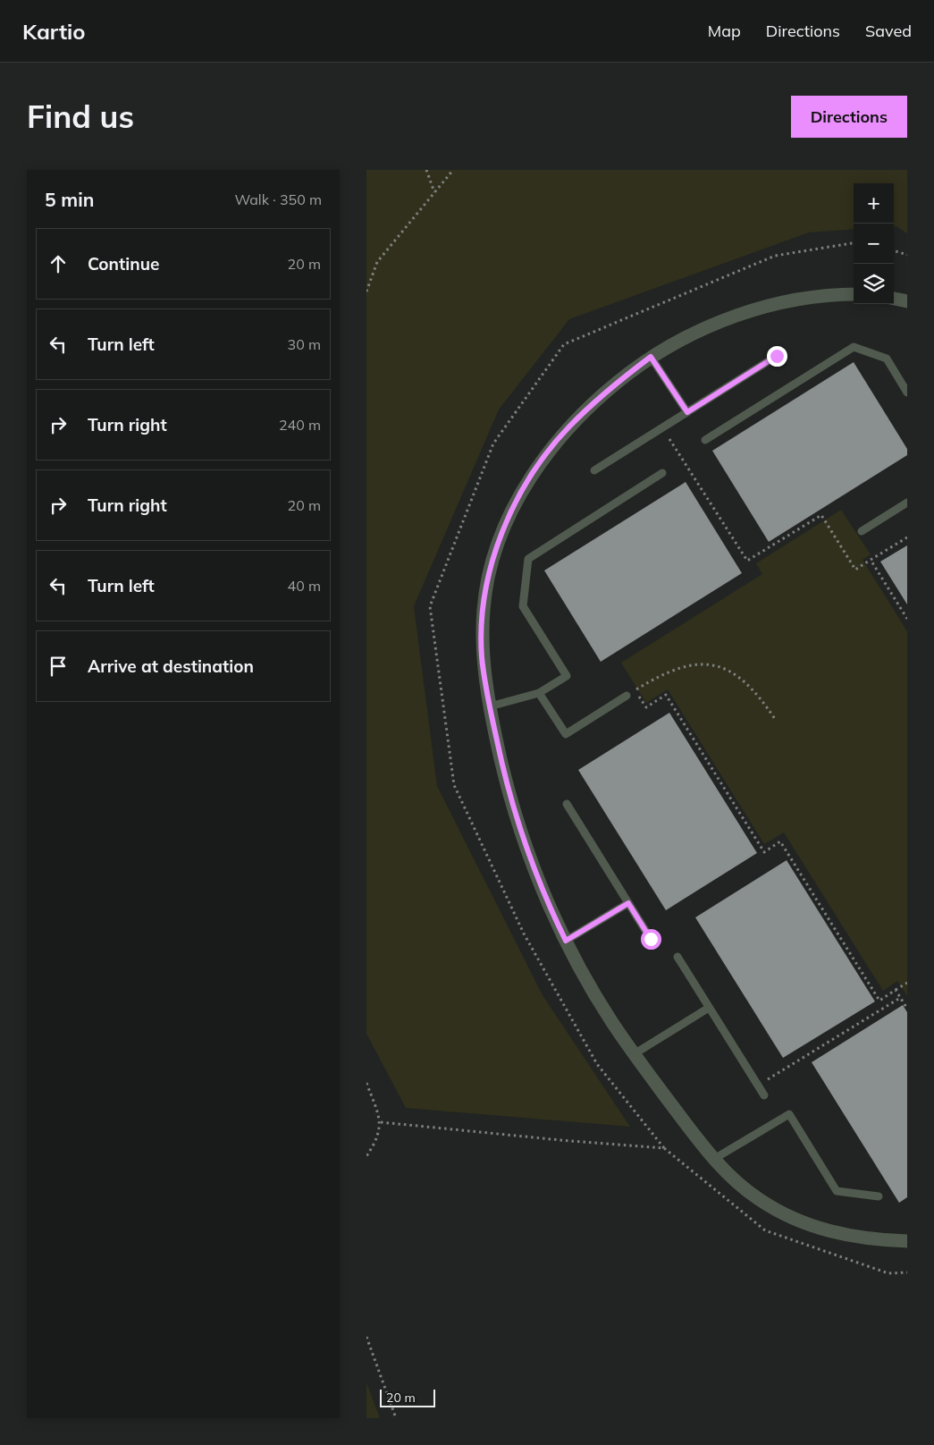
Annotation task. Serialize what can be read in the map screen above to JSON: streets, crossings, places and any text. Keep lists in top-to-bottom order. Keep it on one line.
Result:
{"scale_bar":"20 m","page":{"header":"Kartio","nav":["Map","Directions","Saved"],"buttons":"Directions","title":"Find us","heading":["5 min","Walk · 350 m"],"map_buttons":["+","−"],"list":[["Continue","20 m"],["Turn left","30 m"],["Turn right","240 m"],["Turn right","20 m"],["Turn left","40 m"],"Arrive at destination"],"scale":"20 m"}}
